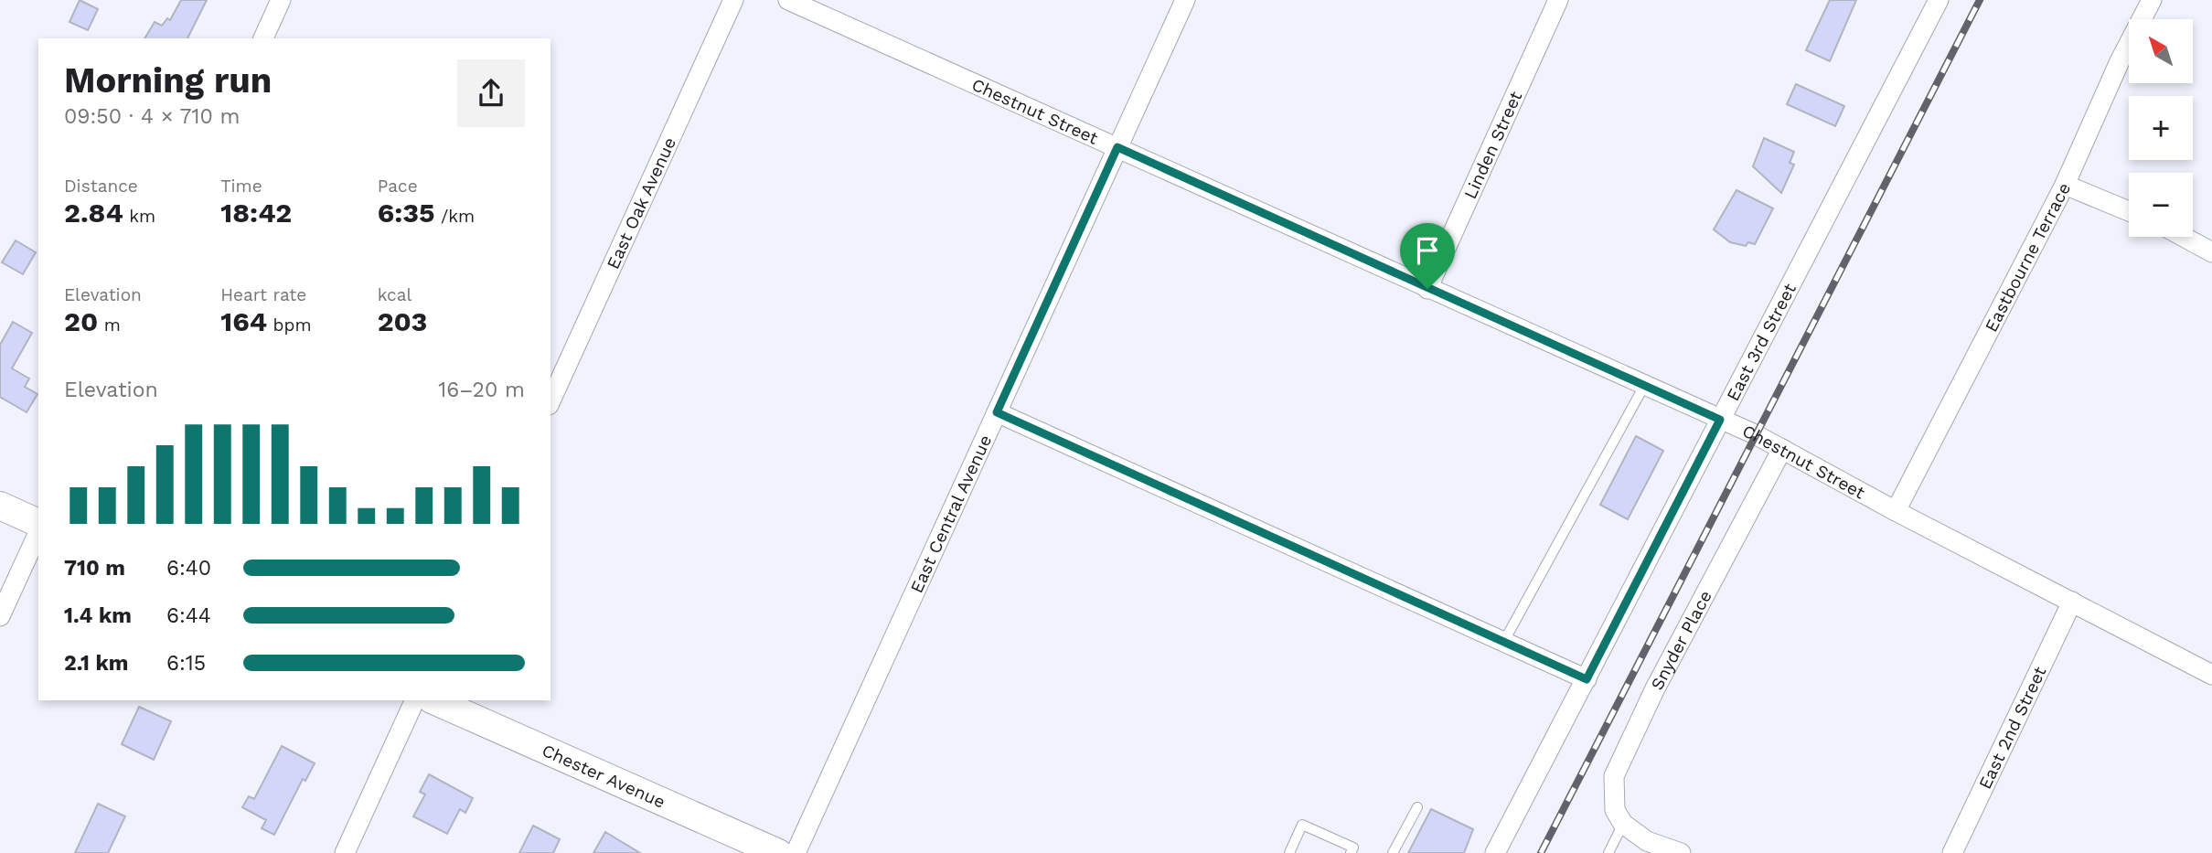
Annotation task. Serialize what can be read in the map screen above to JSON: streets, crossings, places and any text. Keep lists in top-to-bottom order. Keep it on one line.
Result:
{"streets":{"main road":["Chester Avenue"],"street":["Chestnut Street","Linden Street","East Oak Avenue","Eastbourne Terrace","East 3rd Street","East Central Avenue","Snyder Place","East 2nd Street"]},"crossings":[["Chestnut Street","Linden Street"],["Chestnut Street","Eastbourne Terrace"],["Chestnut Street","East 3rd Street"],["Chestnut Street","East Central Avenue"],["Chestnut Street","Snyder Place"],["Chestnut Street","East 2nd Street"]],"north":"top left","page":{"map_buttons":["+","−"],"heading":["Morning run","09:50 · 4 × 710 m"],"stats":[["Distance","2.84 km"],["Time","18:42"],["Pace","6:35 /km"],["Elevation","20 m"],["Heart rate","164 bpm"],["kcal","203"]],"chart":["Elevation","16–20 m"],"list":[{"name":"710 m","note":"6:40"},{"name":"1.4 km","note":"6:44"},{"name":"2.1 km","note":"6:15"}]}}
